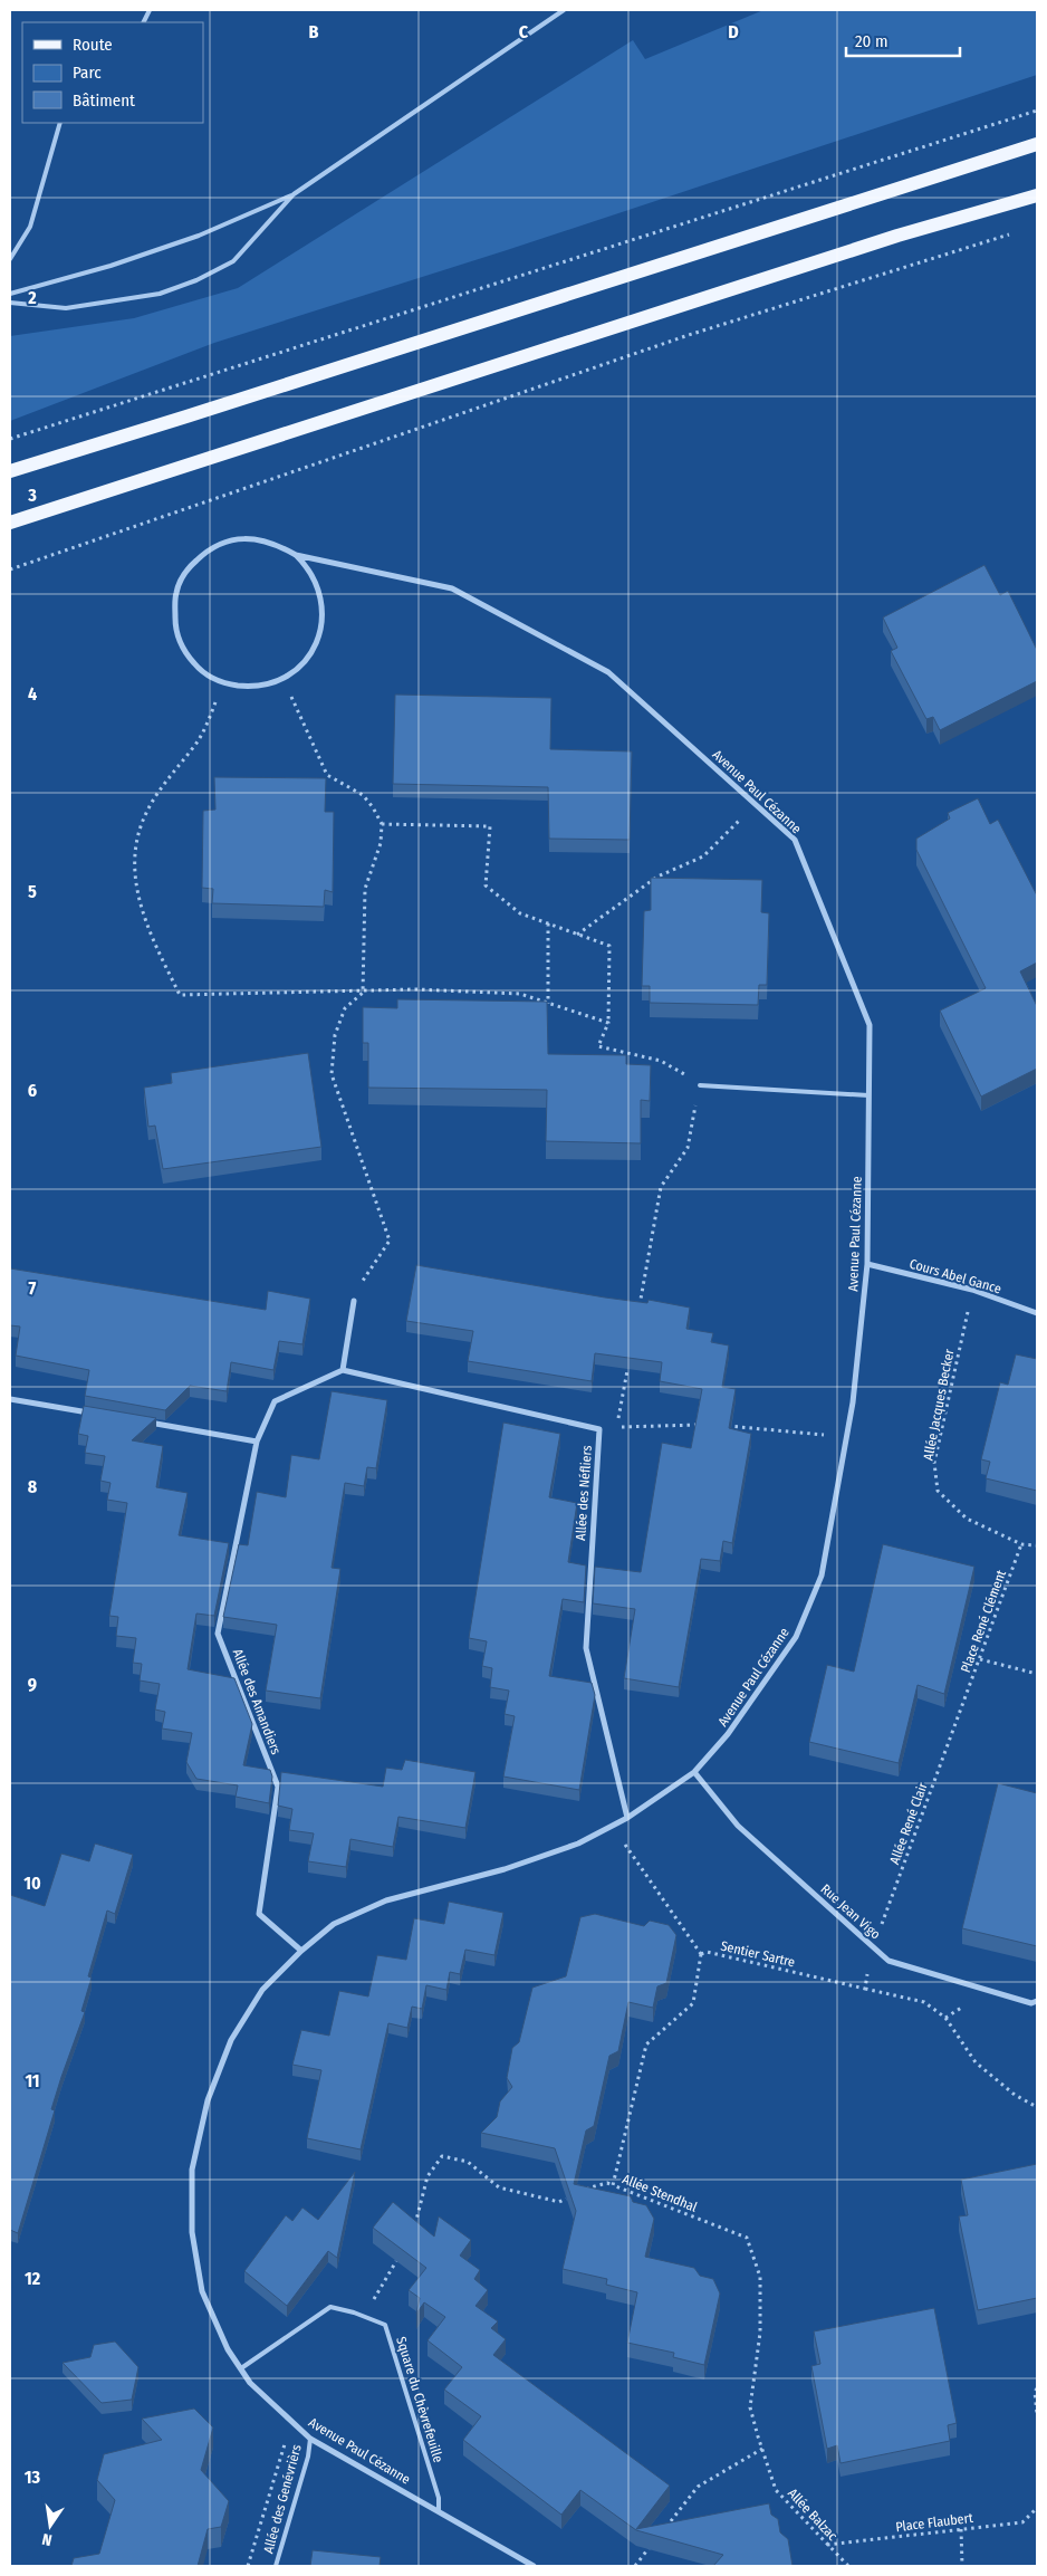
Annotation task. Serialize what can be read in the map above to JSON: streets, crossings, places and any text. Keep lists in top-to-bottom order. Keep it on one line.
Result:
{"streets":{"street":["Avenue Paul Cézanne","Cours Abel Gance","Allée des Néfliers","Allée des Amandiers","Rue Jean Vigo"],"lane":["Square du Chèvrefeuille","Allée des Genévrièrs"],"path":["Allée Jacques Becker","Place René Clément","Allée René Clair","Sentier Sartre","Allée Stendhal","Allée Balzac","Place Flaubert"]},"crossings":[["Avenue Paul Cézanne","Cours Abel Gance"],["Avenue Paul Cézanne","Allée des Néfliers"],["Avenue Paul Cézanne","Allée des Amandiers"],["Avenue Paul Cézanne","Rue Jean Vigo"],["Avenue Paul Cézanne","Sentier Sartre"],["Avenue Paul Cézanne","Square du Chèvrefeuille"],["Avenue Paul Cézanne","Allée des Genévrièrs"],["Cours Abel Gance","Allée Jacques Becker"],["Allée Jacques Becker","Place René Clément"],["Allée des Néfliers","Allée des Amandiers"],["Place René Clément","Allée René Clair"],["Allée René Clair","Rue Jean Vigo"],["Sentier Sartre","Allée Stendhal"],["Allée Stendhal","Allée Balzac"],["Allée Balzac","Place Flaubert"]],"legend":["Route","Parc","Bâtiment"],"scale_bar":"20 m","north":"bottom","grid":{"columns":["B","C","D"],"rows":["2","3","4","5","6","7","8","9","10","11","12","13"]}}
